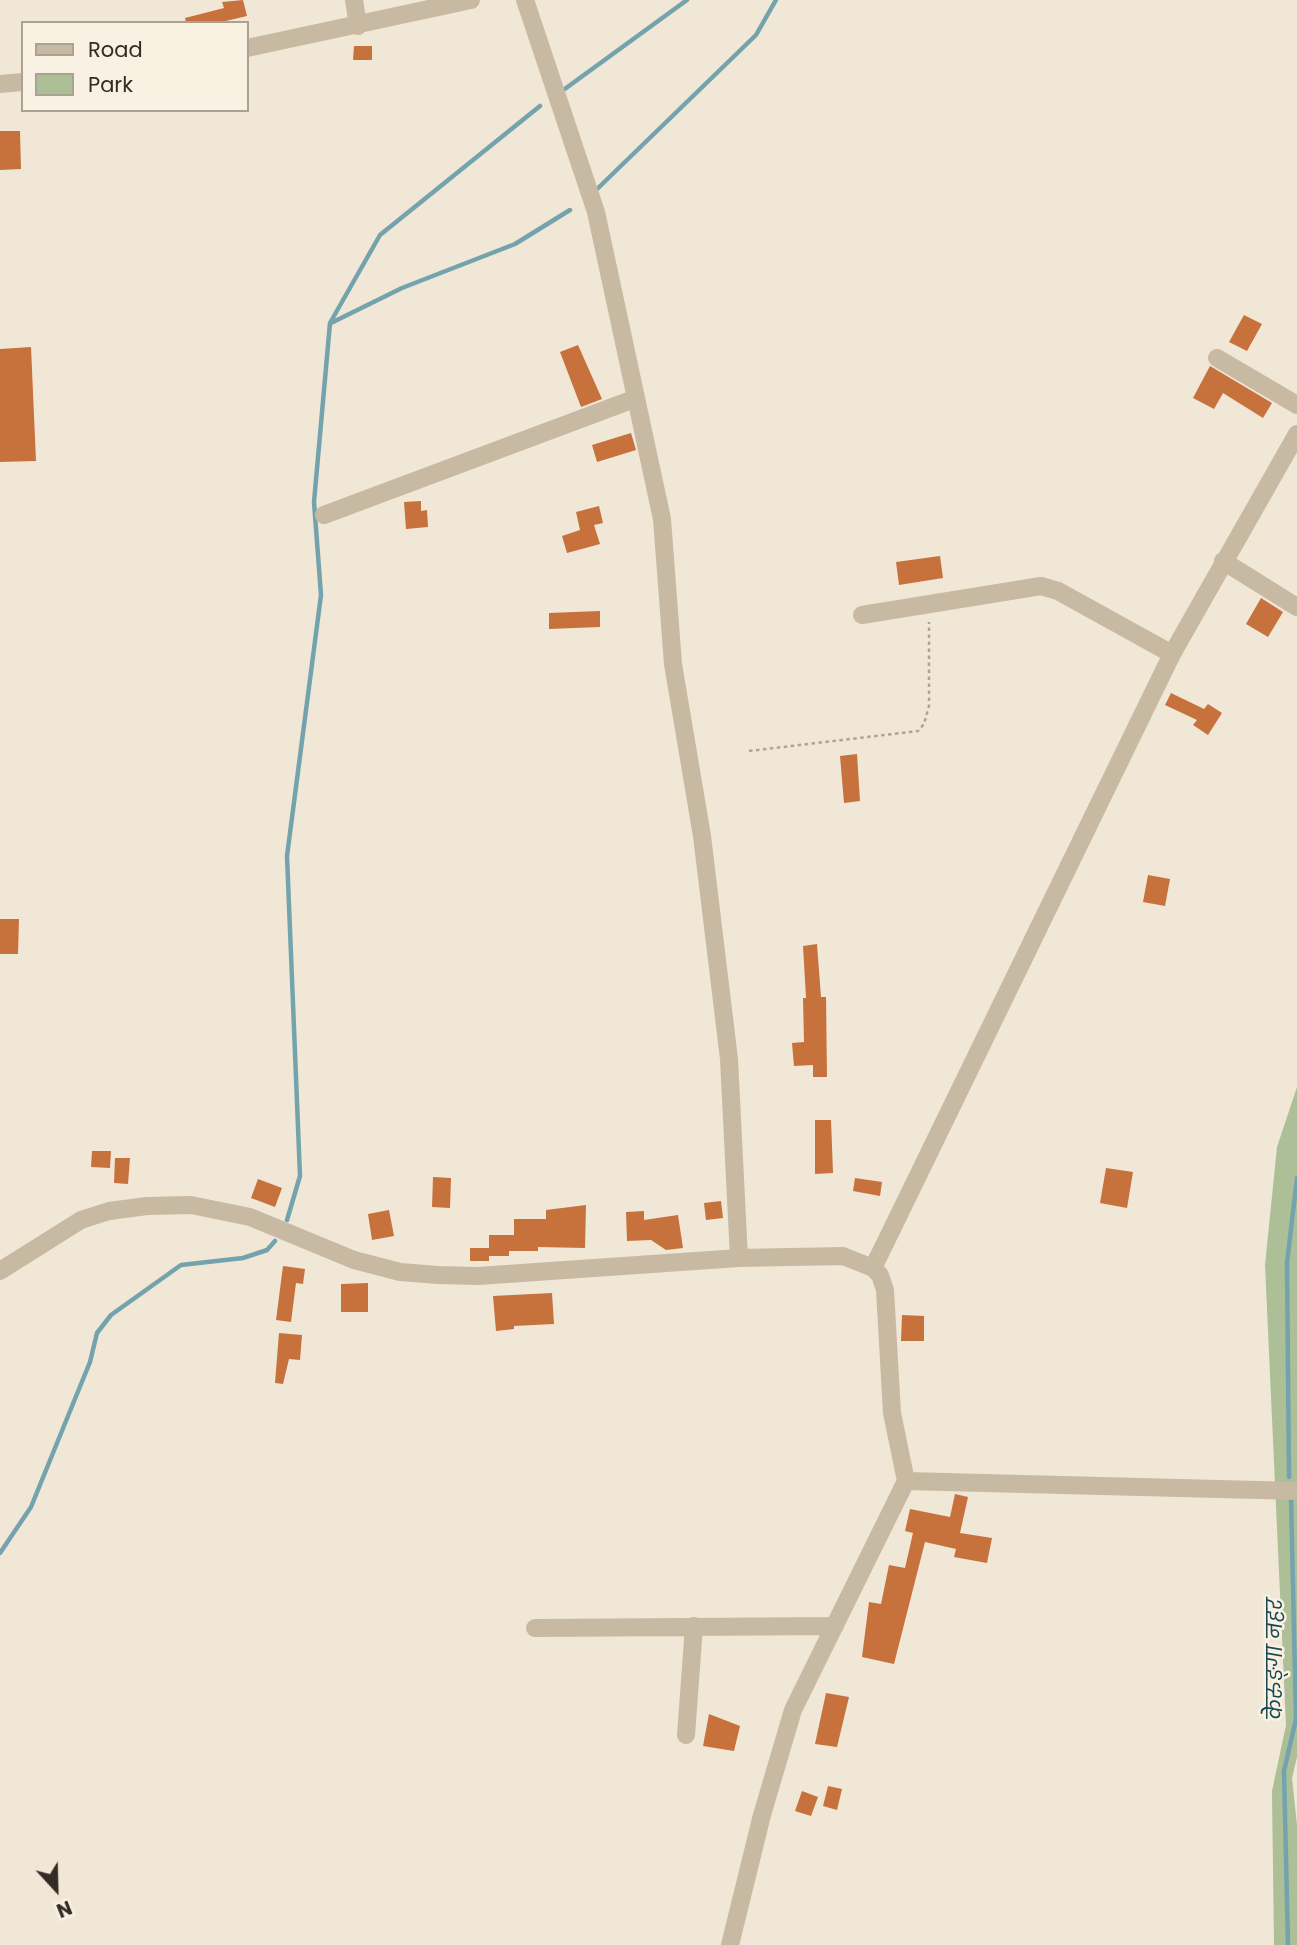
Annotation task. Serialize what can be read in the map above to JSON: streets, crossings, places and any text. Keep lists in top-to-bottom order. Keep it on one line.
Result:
{"water":["केेरुङ्गा नहर"],"legend":["Road","Park"],"north":"bottom"}
